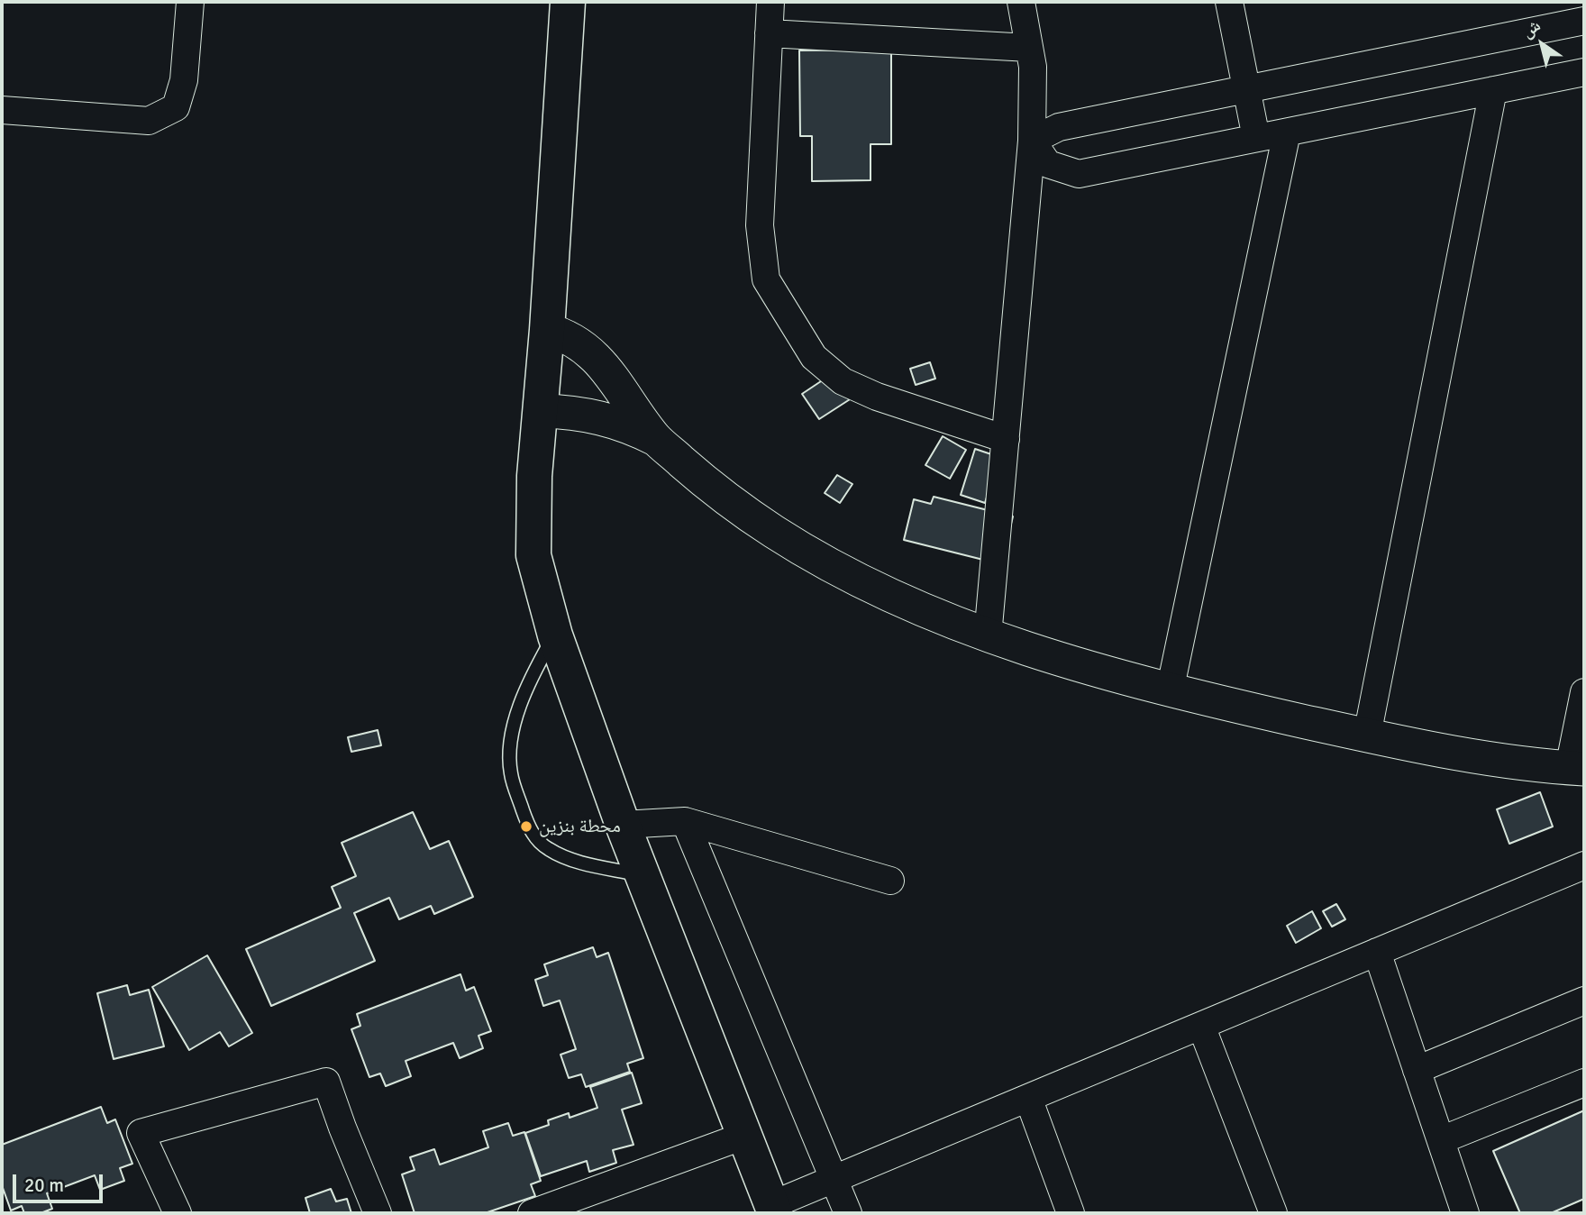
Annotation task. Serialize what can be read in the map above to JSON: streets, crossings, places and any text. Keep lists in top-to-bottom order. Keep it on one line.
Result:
{"places":["محطة بنزين"],"scale_bar":"20 m","north":"top left"}
